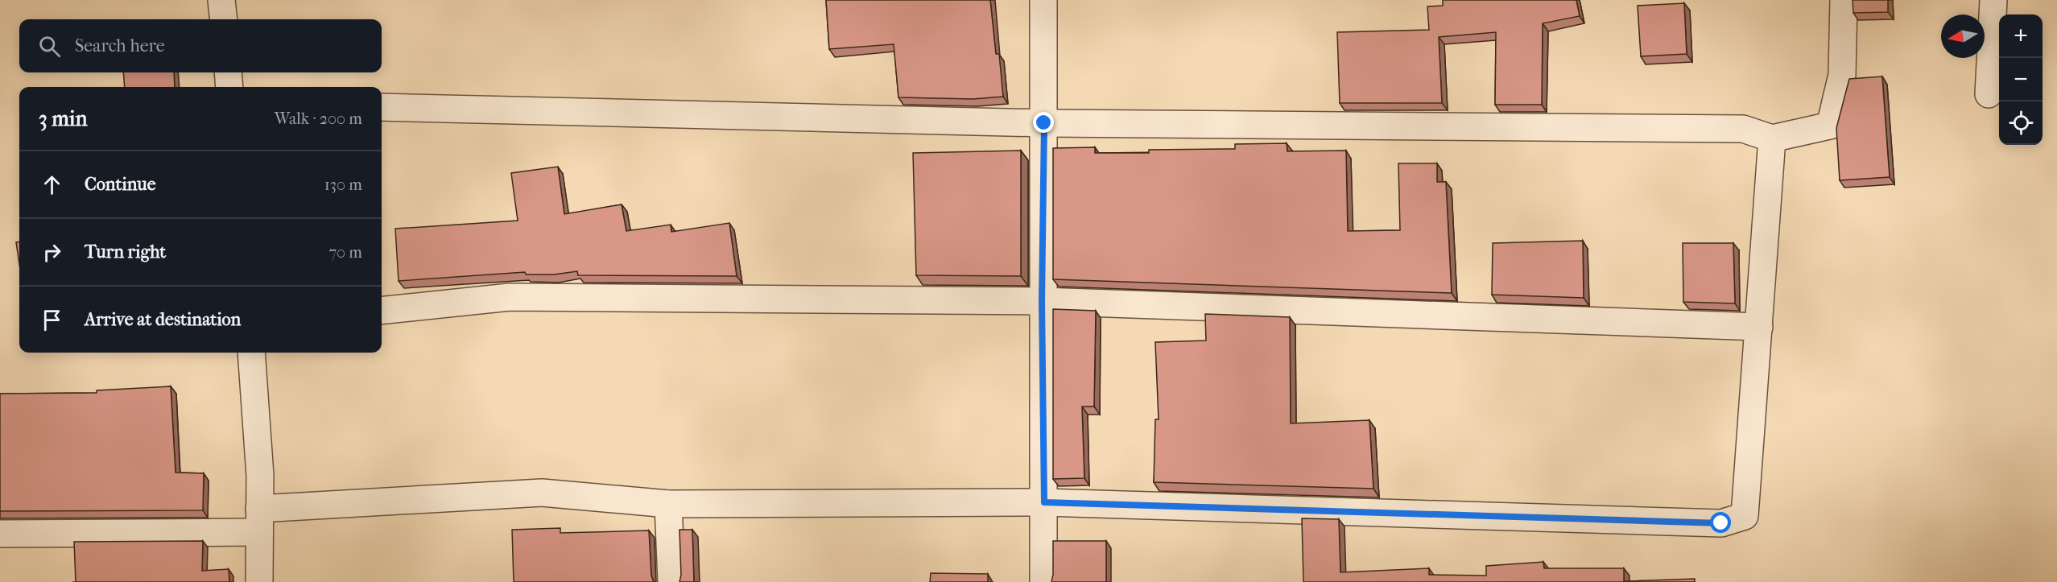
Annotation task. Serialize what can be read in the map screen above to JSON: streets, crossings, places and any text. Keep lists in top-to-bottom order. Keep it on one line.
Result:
{"north":"left","page":{"map_buttons":["+","−"],"search":"Search here","heading":["3 min","Walk · 200 m"],"list":[["Continue","130 m"],["Turn right","70 m"],"Arrive at destination"]}}
